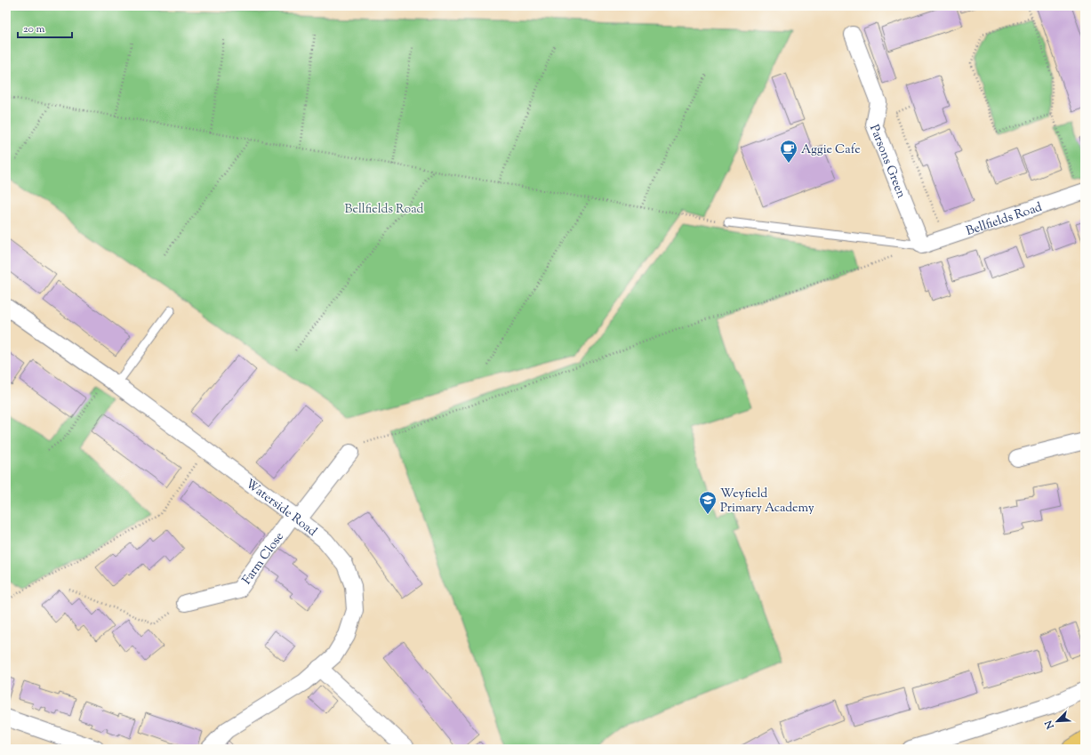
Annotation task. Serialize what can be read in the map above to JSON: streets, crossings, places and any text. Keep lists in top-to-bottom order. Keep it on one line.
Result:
{"streets":{"street":["Parsons Green","Bellfields Road","Waterside Road","Farm Close"]},"crossings":[["Parsons Green","Bellfields Road"],["Waterside Road","Farm Close"]],"parks":["Bellfields Road"],"places":{"cafe":["Aggie Cafe"],"school or university":["Weyfield Primary Academy"]},"scale_bar":"20 m","north":"bottom left"}
